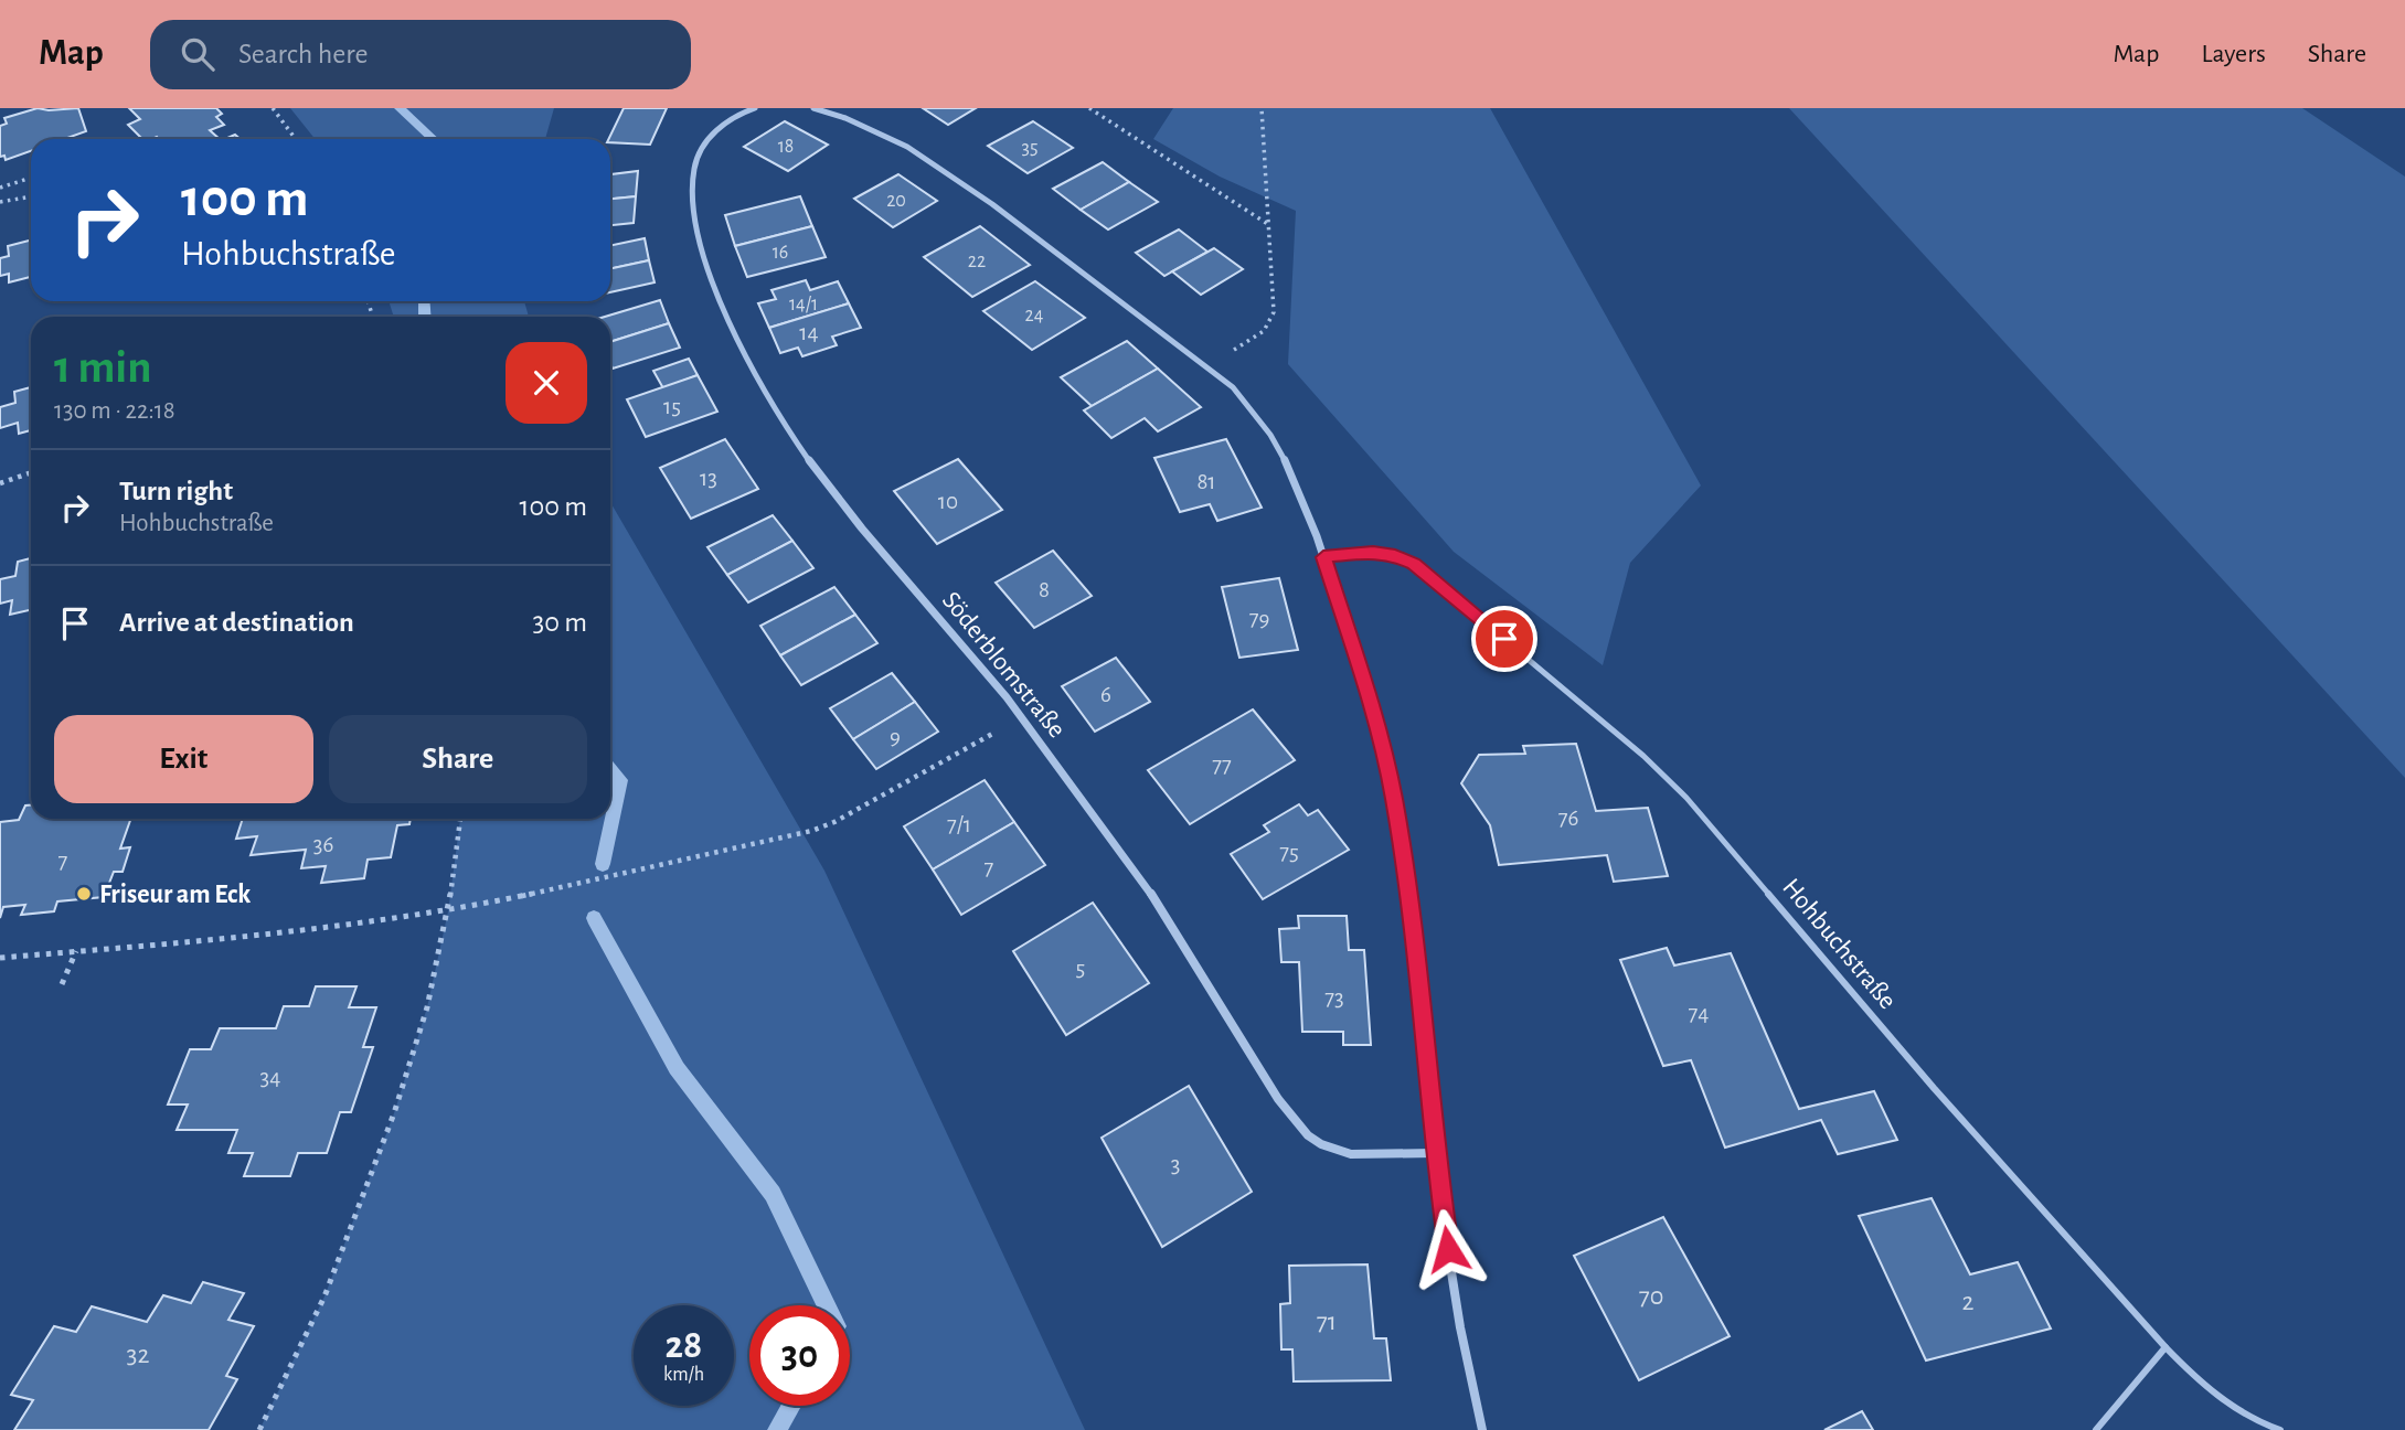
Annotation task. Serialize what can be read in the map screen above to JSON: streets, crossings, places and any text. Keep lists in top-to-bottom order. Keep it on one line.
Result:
{"streets":{"street":["Söderblomstraße"],"lane":["Hohbuchstraße"]},"places":["Friseur am Eck"],"house_numbers":["18","35","20","16","22","14/1","24","14","15","13","81","10","8","79","6","9","77","76","7/1","36","75","7","7","5","73","74","34","3","70","2","71","32"],"page":{"header":"Map","search":"Search here","nav":["Map","Layers","Share"],"turn":["100 m","Hohbuchstraße"],"heading":["1 min","130 m · 22:18"],"list":[{"name":"Turn right","note":"Hohbuchstraße","value":"100 m"},{"name":"Arrive at destination","value":"30 m"}],"buttons":["Exit","Share"],"speed":"28 km/h","limit":"30"}}
